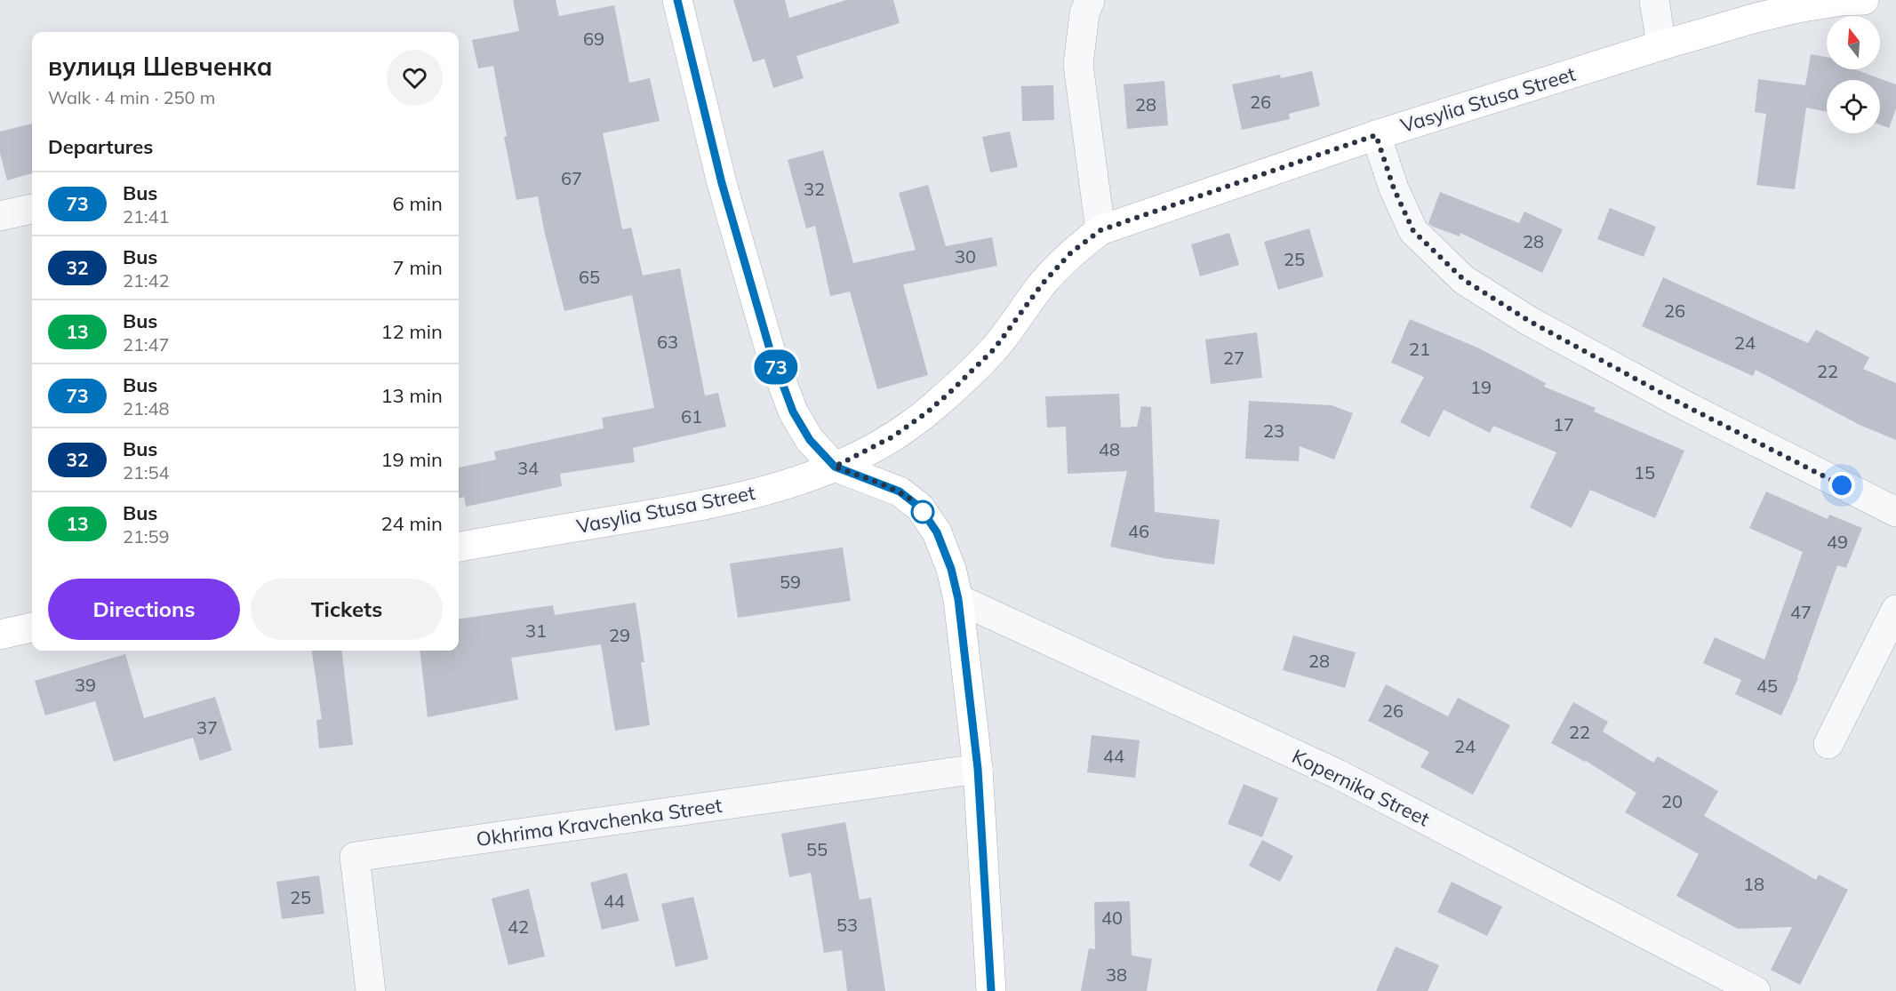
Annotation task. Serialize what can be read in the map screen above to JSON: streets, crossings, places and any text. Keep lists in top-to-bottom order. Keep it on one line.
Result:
{"streets":{"main road":["Vasylia Stusa Street"],"street":["Kopernika Street","Okhrima Kravchenka Street"]},"lines":["bus line 73"],"house_numbers":["69","26","28","67","32","28","30","25","65","26","63","24","21","27","22","19","61","17","23","48","34","15","46","49","59","47","31","29","28","39","45","26","37","22","24","44","20","55","18","25","44","40","53","42","38"],"north":"top","page":{"on_map":"73","heading":[["вулиця Шевченка","Walk · 4 min · 250 m"],"Departures"],"list":[{"mark":"73","name":"Bus","note":"21:41","value":"6 min"},{"mark":"32","name":"Bus","note":"21:42","value":"7 min"},{"mark":"13","name":"Bus","note":"21:47","value":"12 min"},{"mark":"73","name":"Bus","note":"21:48","value":"13 min"},{"mark":"32","name":"Bus","note":"21:54","value":"19 min"},{"mark":"13","name":"Bus","note":"21:59","value":"24 min"}],"buttons":["Directions","Tickets"]}}
